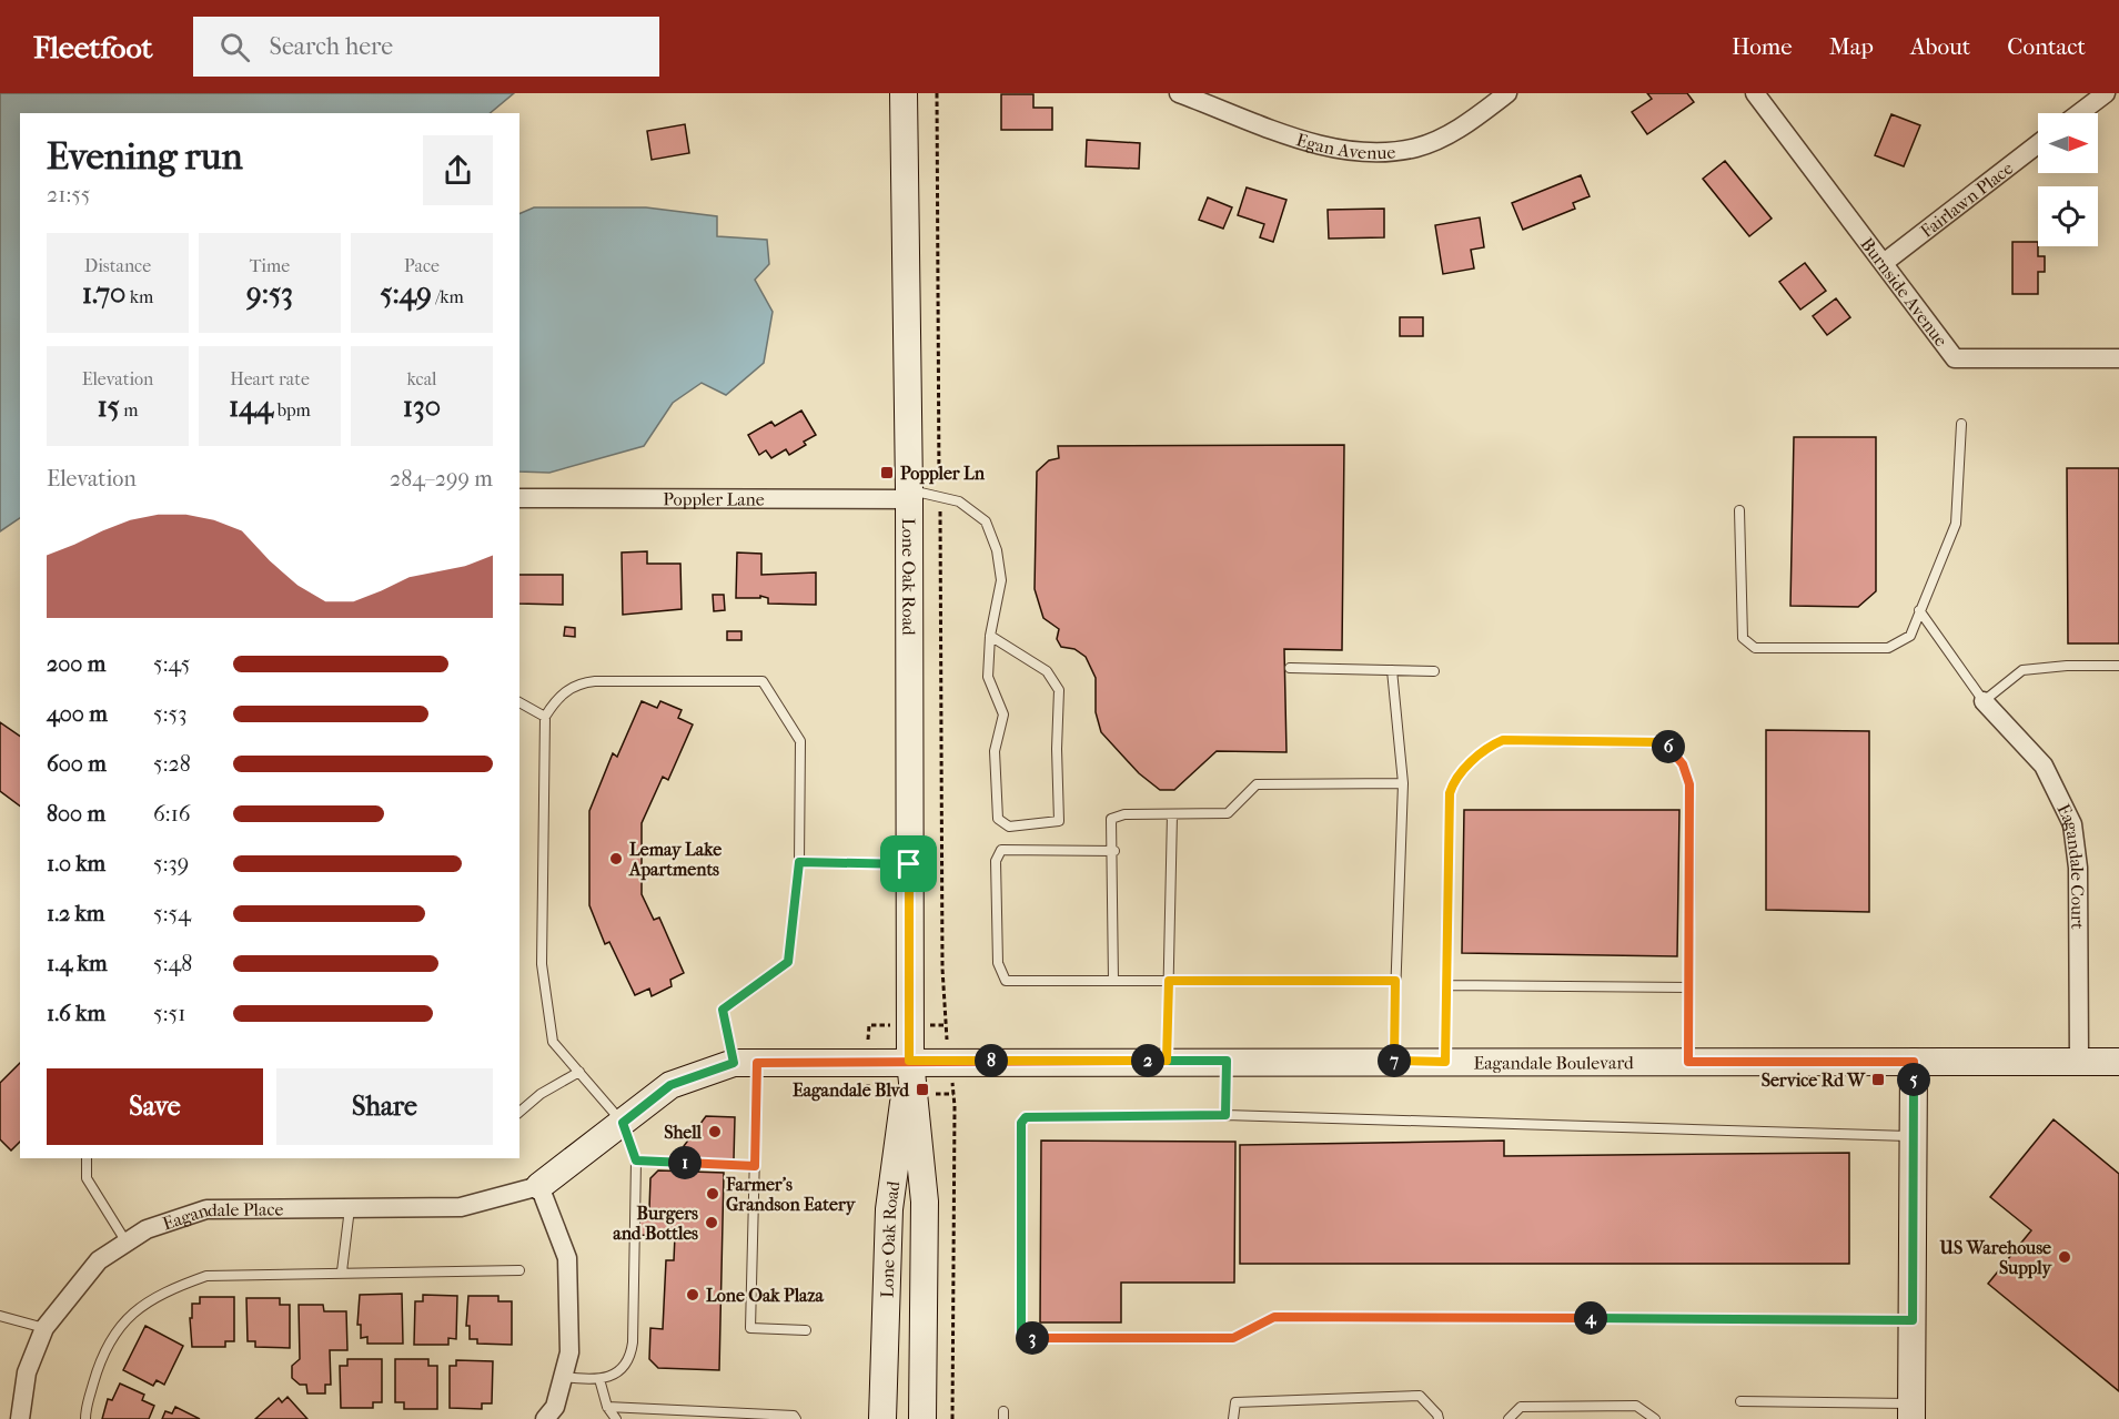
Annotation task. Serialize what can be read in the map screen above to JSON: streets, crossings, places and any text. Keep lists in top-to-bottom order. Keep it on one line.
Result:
{"streets":{"street":["Egan Avenue","Fairlawn Place","Burnside Avenue","Poppler Lane","Lone Oak Road","Eagandale Court","Eagandale Boulevard","Eagandale Place"]},"crossings":[["Fairlawn Place","Burnside Avenue"],["Poppler Lane","Lone Oak Road"],["Lone Oak Road","Eagandale Boulevard"],["Lone Oak Road","Eagandale Place"],["Eagandale Court","Eagandale Boulevard"],["Eagandale Boulevard","Eagandale Place"]],"places":{"transit":["Poppler Ln","Service Rd W","Eagandale Blvd"],"other":["Lemay Lake Apartments","Shell","Farmer's Grandson Eatery","Burgers and Bottles","US Warehouse Supply","Lone Oak Plaza"]},"north":"right","page":{"header":"Fleetfoot","search":"Search here","nav":["Home","Map","About","Contact"],"heading":["Evening run","21:55"],"stats":[["Distance","1.70 km"],["Time","9:53"],["Pace","5:49 /km"],["Elevation","15 m"],["Heart rate","144 bpm"],["kcal","130"]],"chart":["Elevation","284–299 m"],"list":[{"name":"200 m","note":"5:45"},{"name":"400 m","note":"5:53"},{"name":"600 m","note":"5:28"},{"name":"800 m","note":"6:16"},{"name":"1.0 km","note":"5:39"},{"name":"1.2 km","note":"5:54"},{"name":"1.4 km","note":"5:48"},{"name":"1.6 km","note":"5:51"}],"pins":["6","2","7","8","5","1","4","3"],"buttons":["Save","Share"]}}
